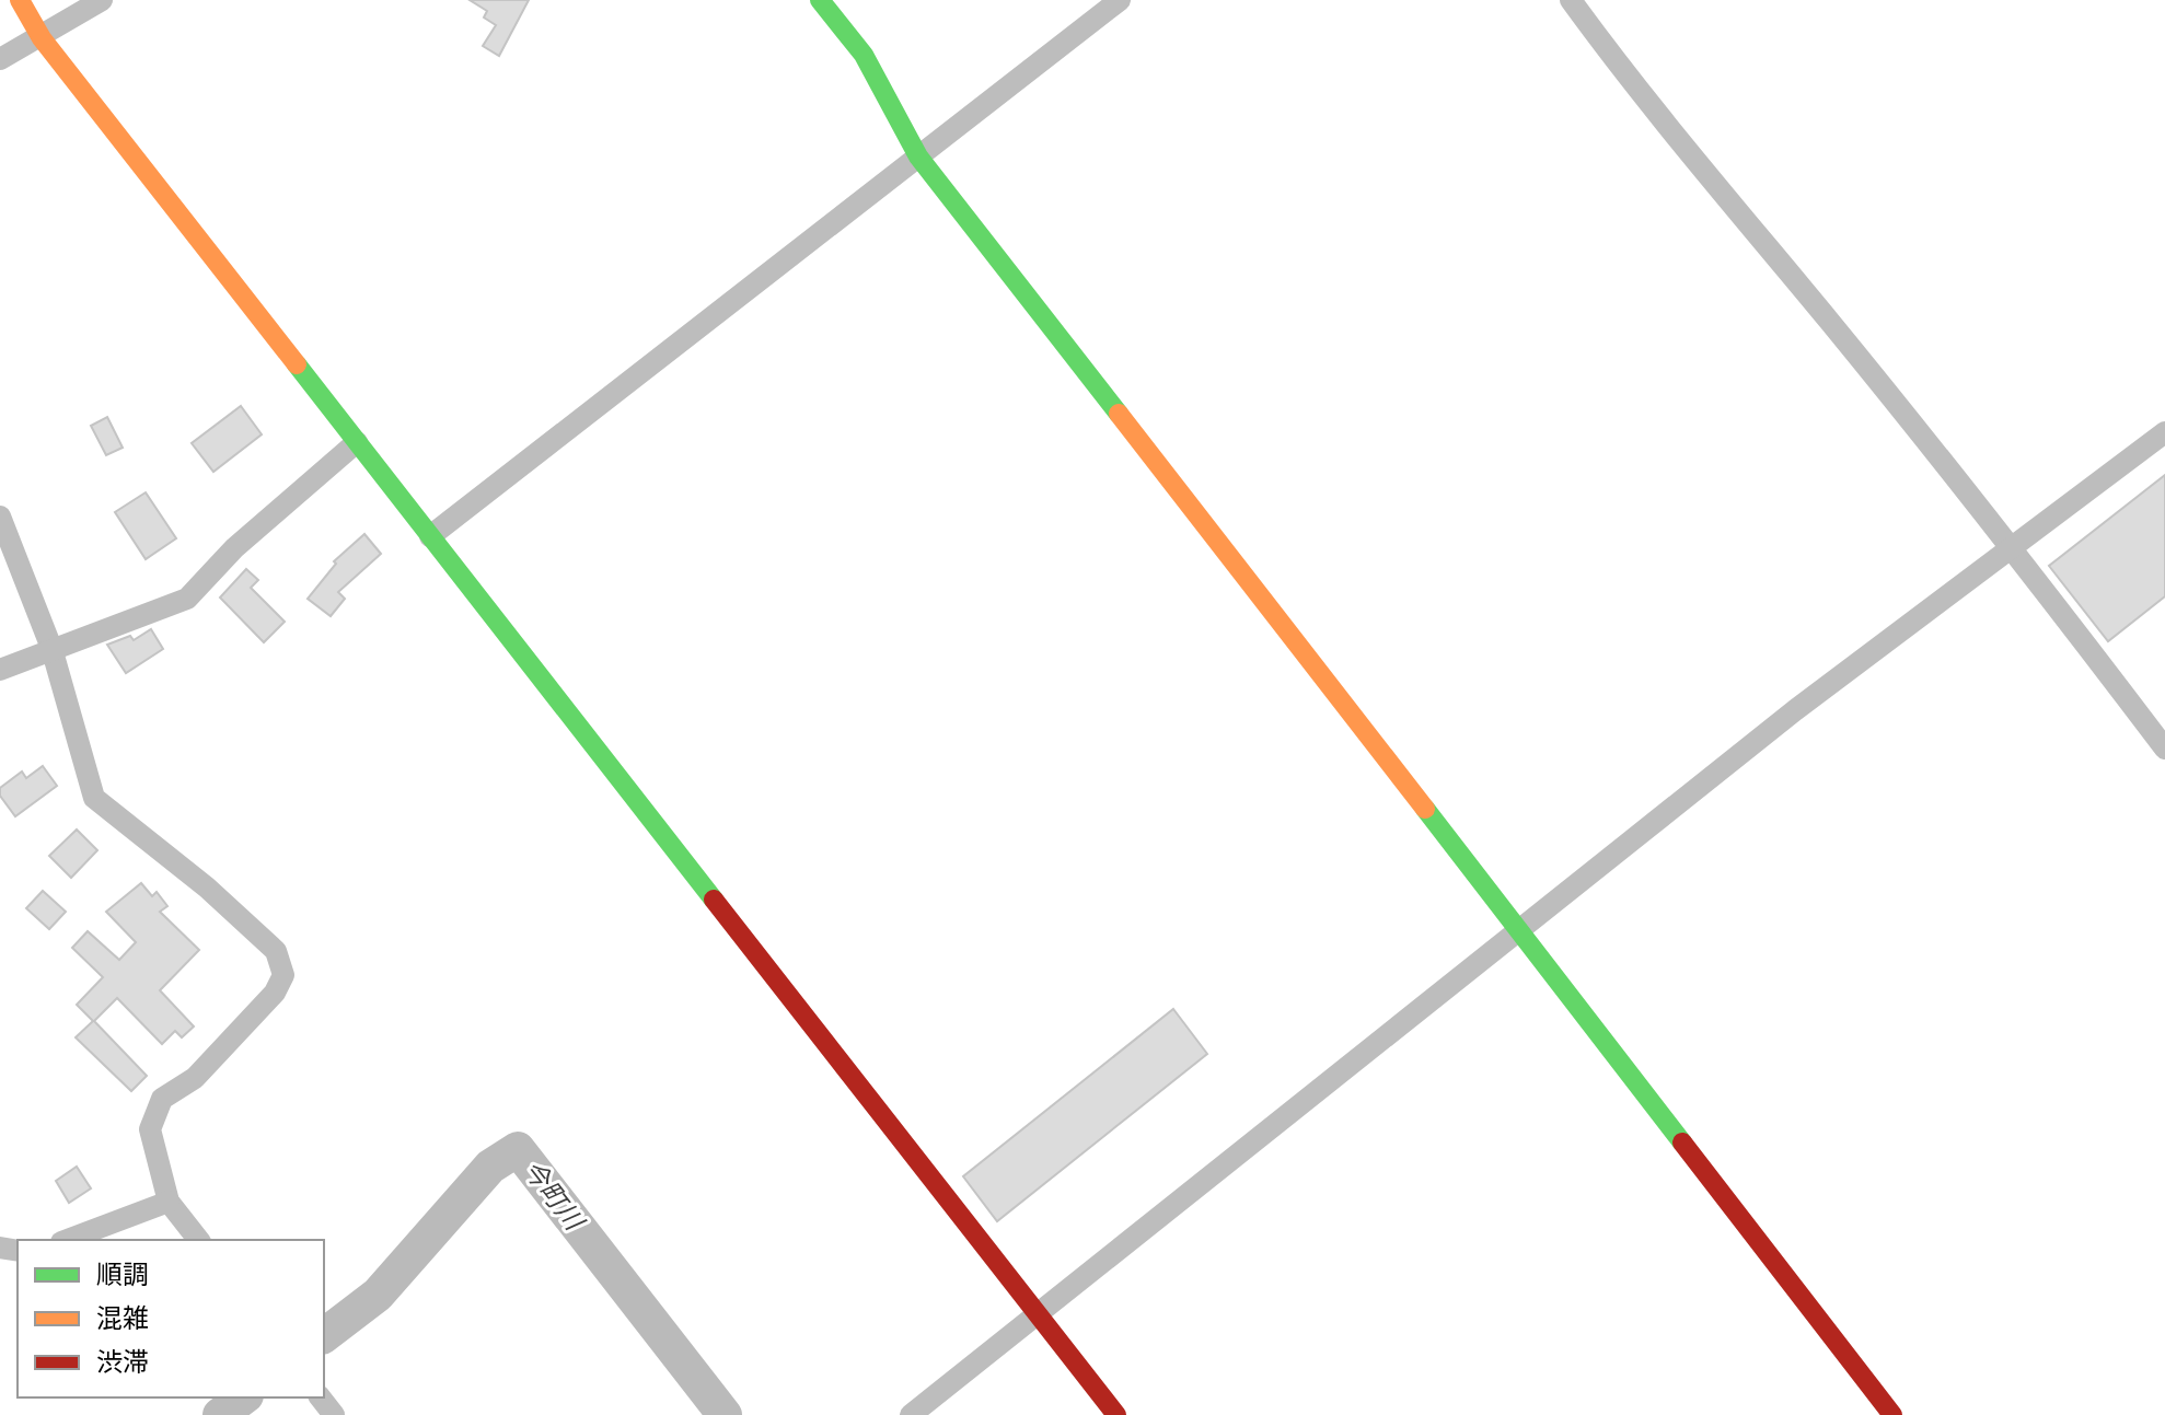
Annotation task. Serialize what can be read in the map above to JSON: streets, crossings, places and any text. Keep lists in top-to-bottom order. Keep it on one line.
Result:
{"water":["今町川"],"legend":["順調","混雑","渋滞"]}
